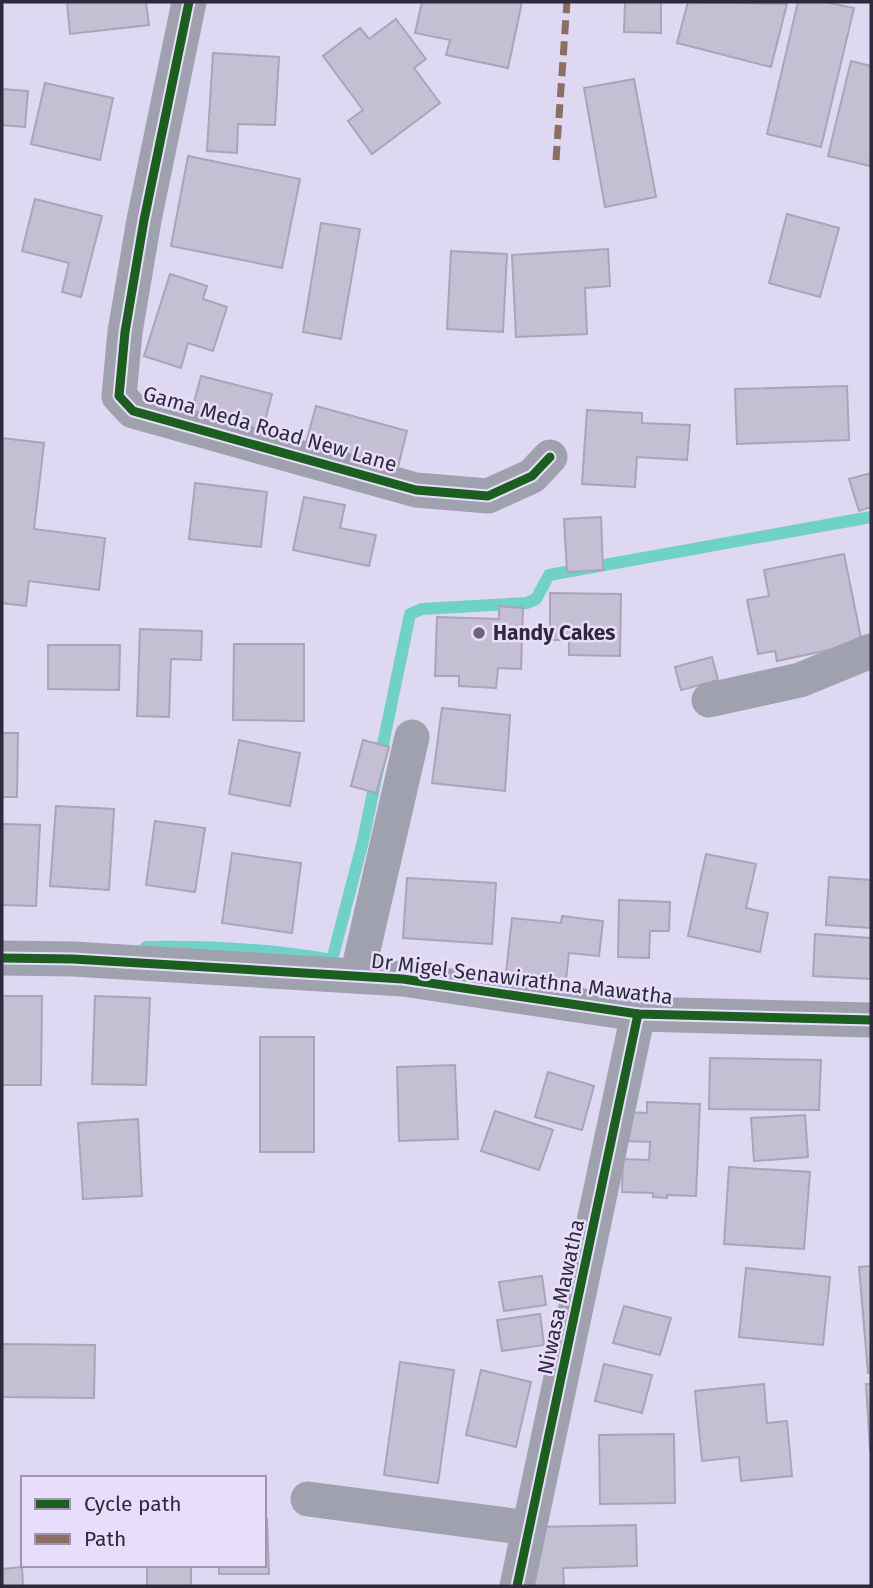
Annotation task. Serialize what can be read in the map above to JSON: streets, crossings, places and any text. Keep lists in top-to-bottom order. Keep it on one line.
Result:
{"streets":{"street":["Gama Meda Road New Lane","Dr Migel Senawirathna Mawatha","Niwasa Mawatha"]},"crossings":[["Dr Migel Senawirathna Mawatha","Niwasa Mawatha"]],"places":["Handy Cakes"],"legend":["Cycle path","Path"]}
